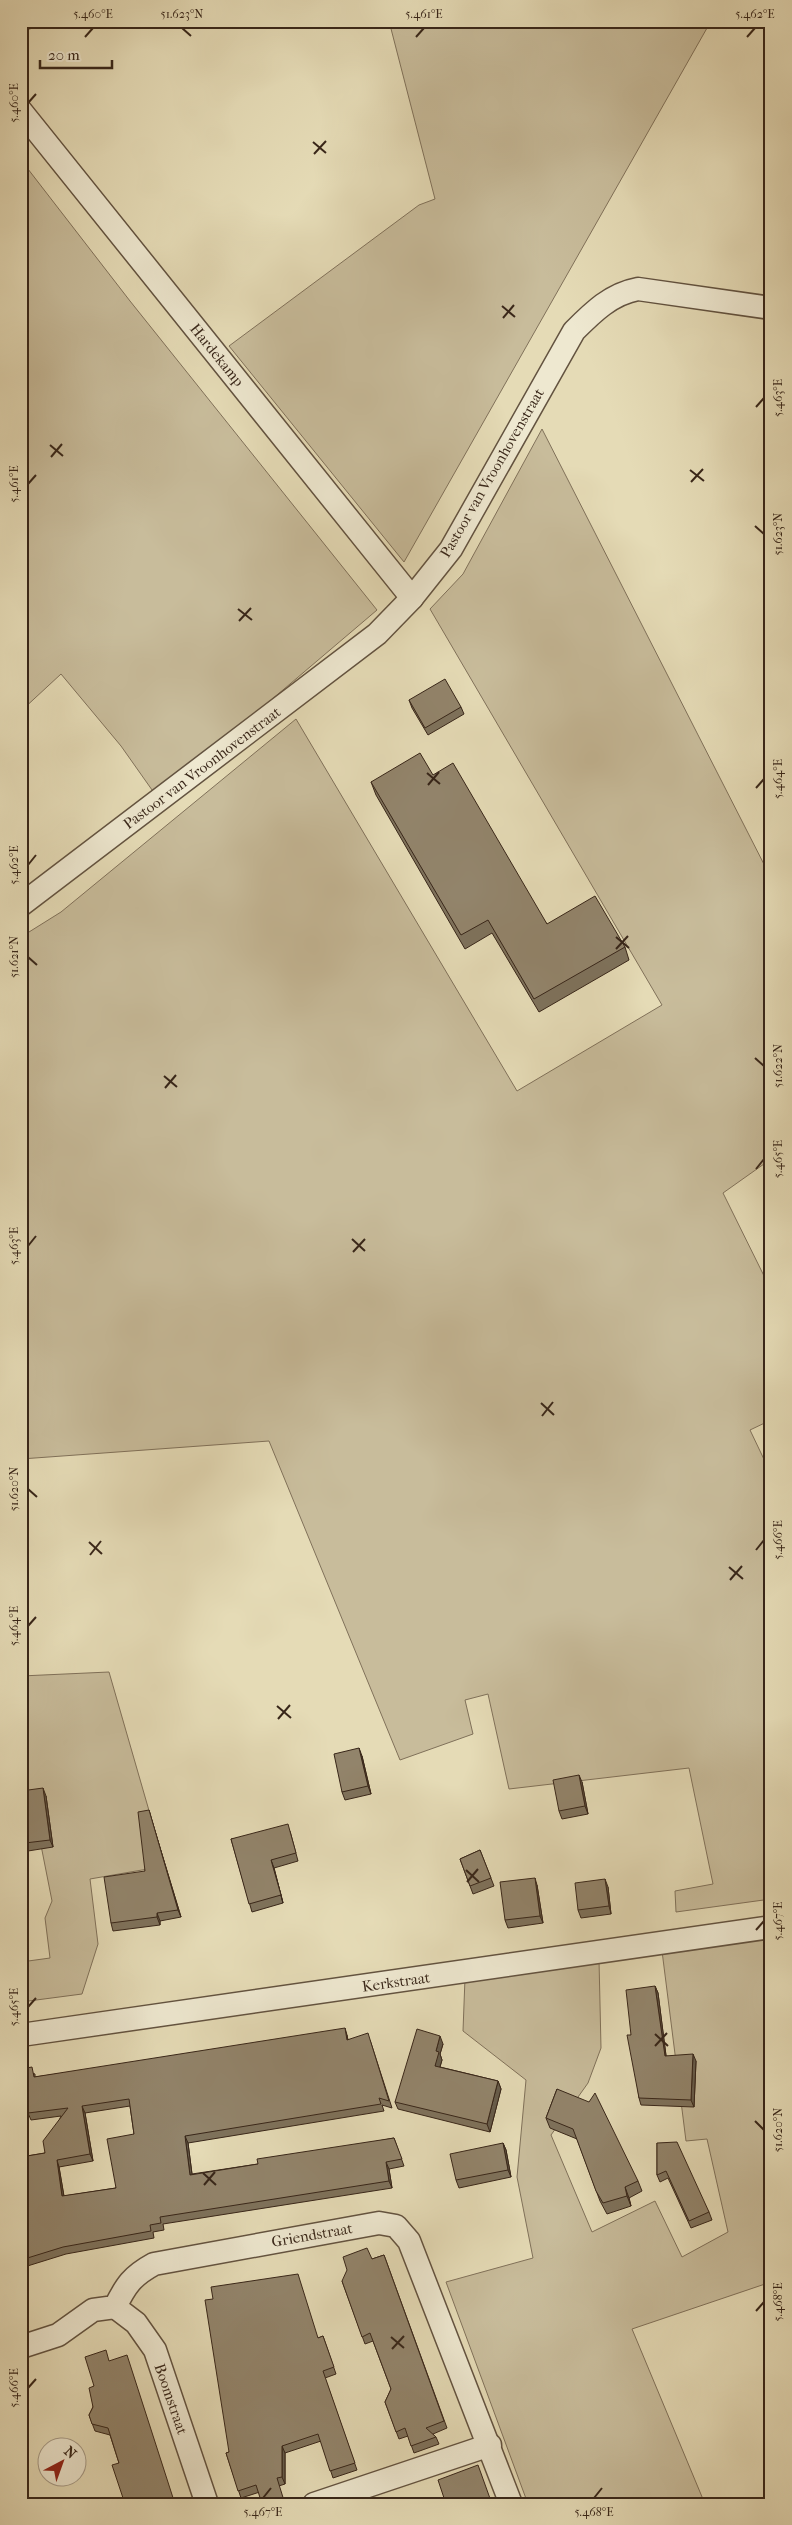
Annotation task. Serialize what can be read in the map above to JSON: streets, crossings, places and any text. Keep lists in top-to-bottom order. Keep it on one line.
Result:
{"streets":{"street":["Hardekamp","Pastoor van Vroonhovenstraat","Kerkstraat","Griendstraat","Boomstraat"]},"crossings":[["Hardekamp","Pastoor van Vroonhovenstraat"],["Griendstraat","Boomstraat"]],"scale_bar":"20 m","north":"top right","coordinates":["5.460°E","51.623°N","5.461°E","5.462°E","5.463°E","5.464°E","51.621°N","51.622°N","5.465°E","51.620°N","5.466°E","5.467°E","5.468°E"]}
